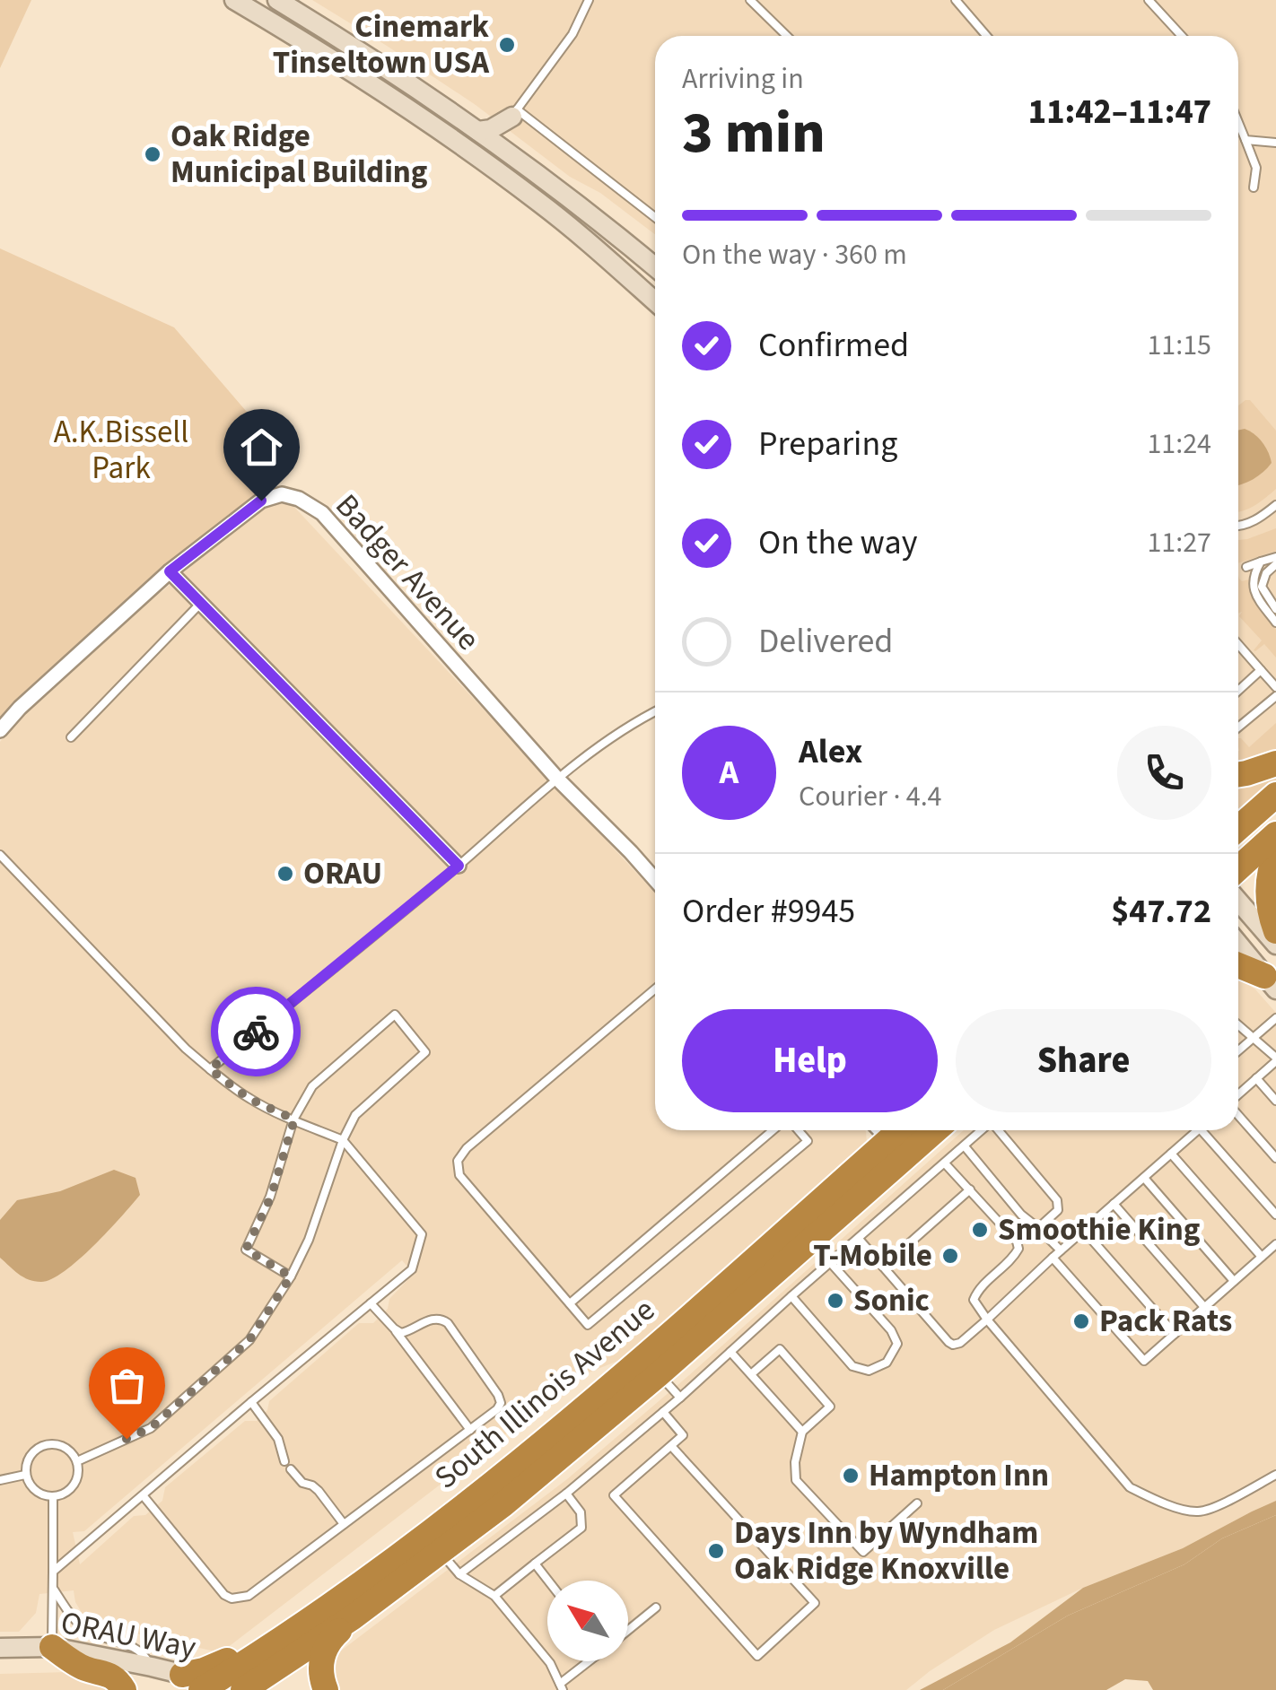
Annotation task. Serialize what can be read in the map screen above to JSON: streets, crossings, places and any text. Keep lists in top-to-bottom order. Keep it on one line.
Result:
{"streets":{"highway":["South Illinois Avenue"],"main road":["ORAU Way"],"street":["Badger Avenue"]},"crossings":[["South Illinois Avenue","ORAU Way"]],"parks":["A.K.Bissell Park"],"places":["Cinemark Tinseltown USA","Oak Ridge Municipal Building","ORAU","Smoothie King","T-Mobile","Sonic","Pack Rats","Hampton Inn","Days Inn by Wyndham Oak Ridge Knoxville"],"north":"top left","page":{"heading":["3 min","Arriving in","11:42–11:47"],"panel":["Alex","Courier · 4.4","Order #9945","$47.72"],"bar":"On the way · 360 m","list":[["Confirmed","11:15"],["Preparing","11:24"],["On the way","11:27"],"Delivered"],"round":"A","buttons":["Help","Share"]}}
